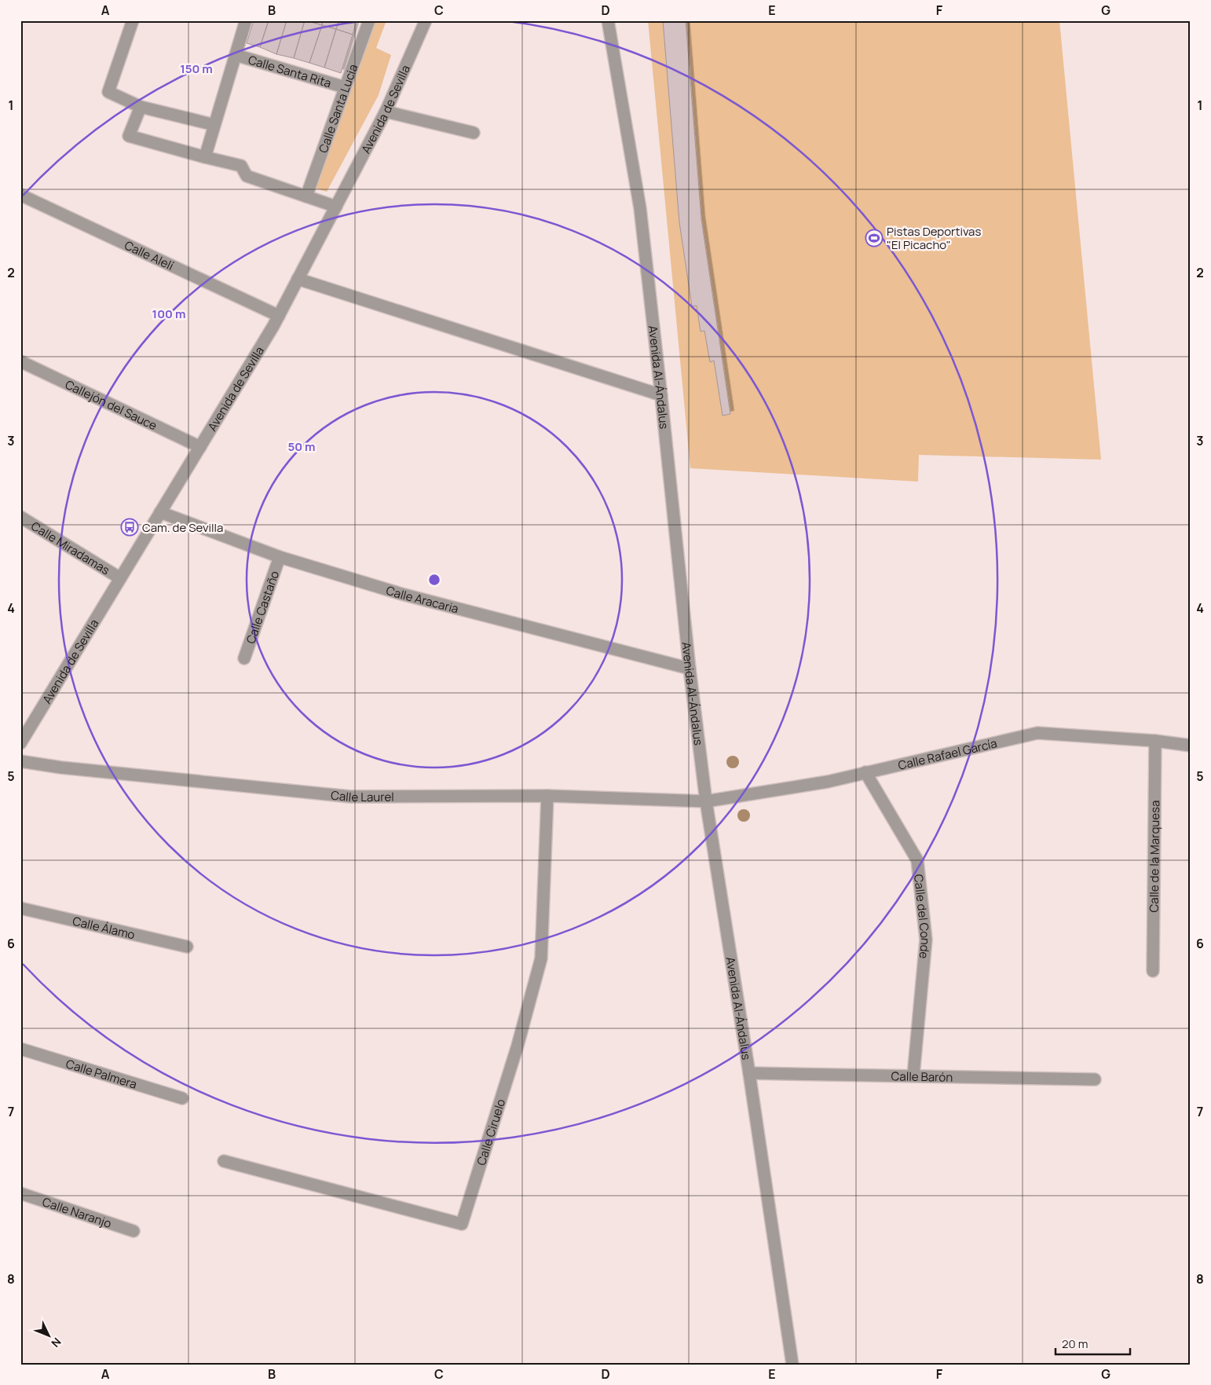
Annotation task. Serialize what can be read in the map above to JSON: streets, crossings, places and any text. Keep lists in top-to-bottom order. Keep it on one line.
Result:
{"streets":{"street":["Calle Santa Rita","Calle Santa Lucia","Avenida de Sevilla","Calle Alelí","Avenida Al-Ándalus","Callejón del Sauce","Calle Miradamas","Calle Aracaria","Calle Castaño","Calle Rafael García","Calle Laurel","Calle de la Marquesa","Calle del Conde","Calle Álamo","Calle Palmera","Calle Barón","Calle Ciruelo","Calle Naranjo"]},"crossings":[["Calle Santa Rita","Calle Santa Lucia"],["Avenida de Sevilla","Calle Alelí"],["Avenida de Sevilla","Callejón del Sauce"],["Avenida de Sevilla","Calle Miradamas"],["Avenida de Sevilla","Calle Aracaria"],["Avenida Al-Ándalus","Calle Aracaria"],["Avenida Al-Ándalus","Calle Rafael García"],["Avenida Al-Ándalus","Calle Laurel"],["Avenida Al-Ándalus","Calle Barón"],["Calle Aracaria","Calle Castaño"],["Calle Rafael García","Calle Laurel"],["Calle Rafael García","Calle de la Marquesa"],["Calle Rafael García","Calle del Conde"],["Calle Laurel","Calle Ciruelo"],["Calle del Conde","Calle Barón"]],"places":{"sports":["Pistas Deportivas \"El Picacho\""],"bus stop":["Cam. de Sevilla"]},"scale_bar":"20 m","north":"bottom right","grid":{"columns":["A","B","C","D","E","F","G"],"rows":["1","2","3","4","5","6","7","8"]},"rings":["150 m","100 m","50 m"]}
